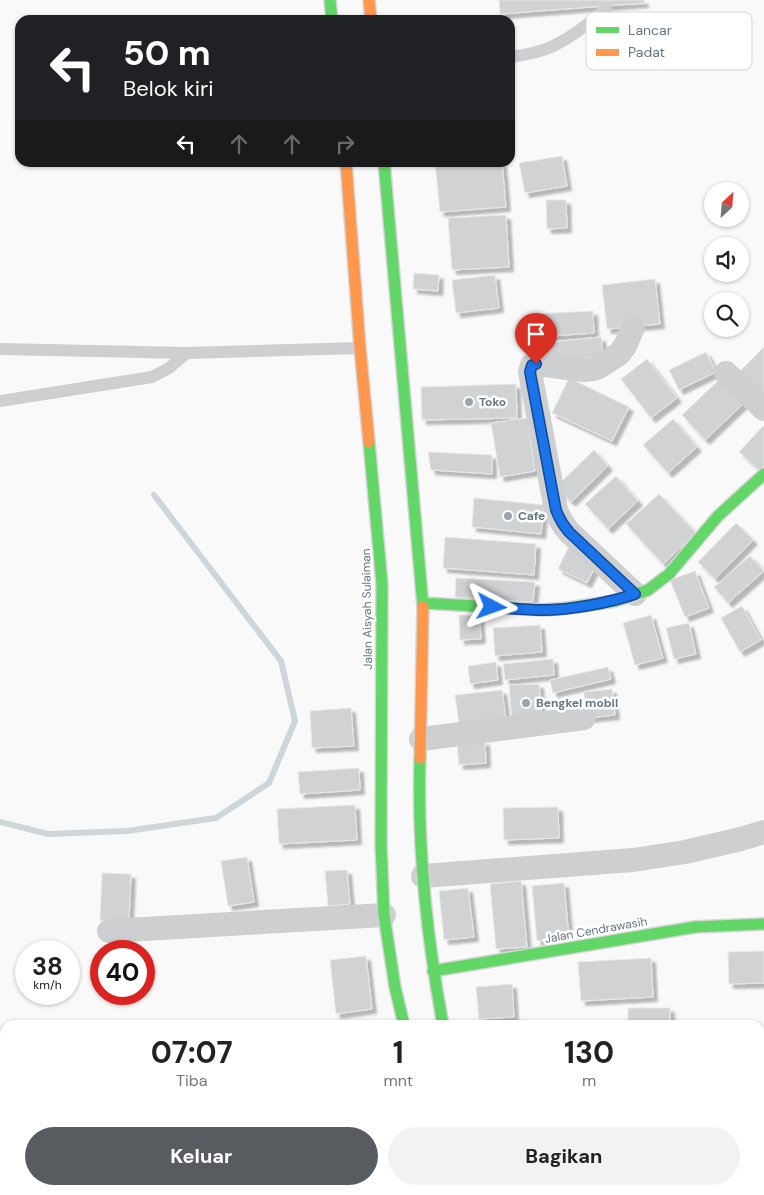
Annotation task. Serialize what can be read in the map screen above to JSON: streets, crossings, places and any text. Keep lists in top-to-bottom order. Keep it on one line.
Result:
{"streets":{"main road":["Jalan Aisyah Sulaiman","Jalan Cendrawasih"]},"places":["Toko","Cafe","Bengkel mobil"],"legend":["Lancar","Padat"],"north":"top right","page":{"turn":["50 m","Belok kiri"],"speed":"38 km/h","limit":"40","eta":["07:07","Tiba","1","mnt","130","m"],"buttons":["Keluar","Bagikan"]}}
